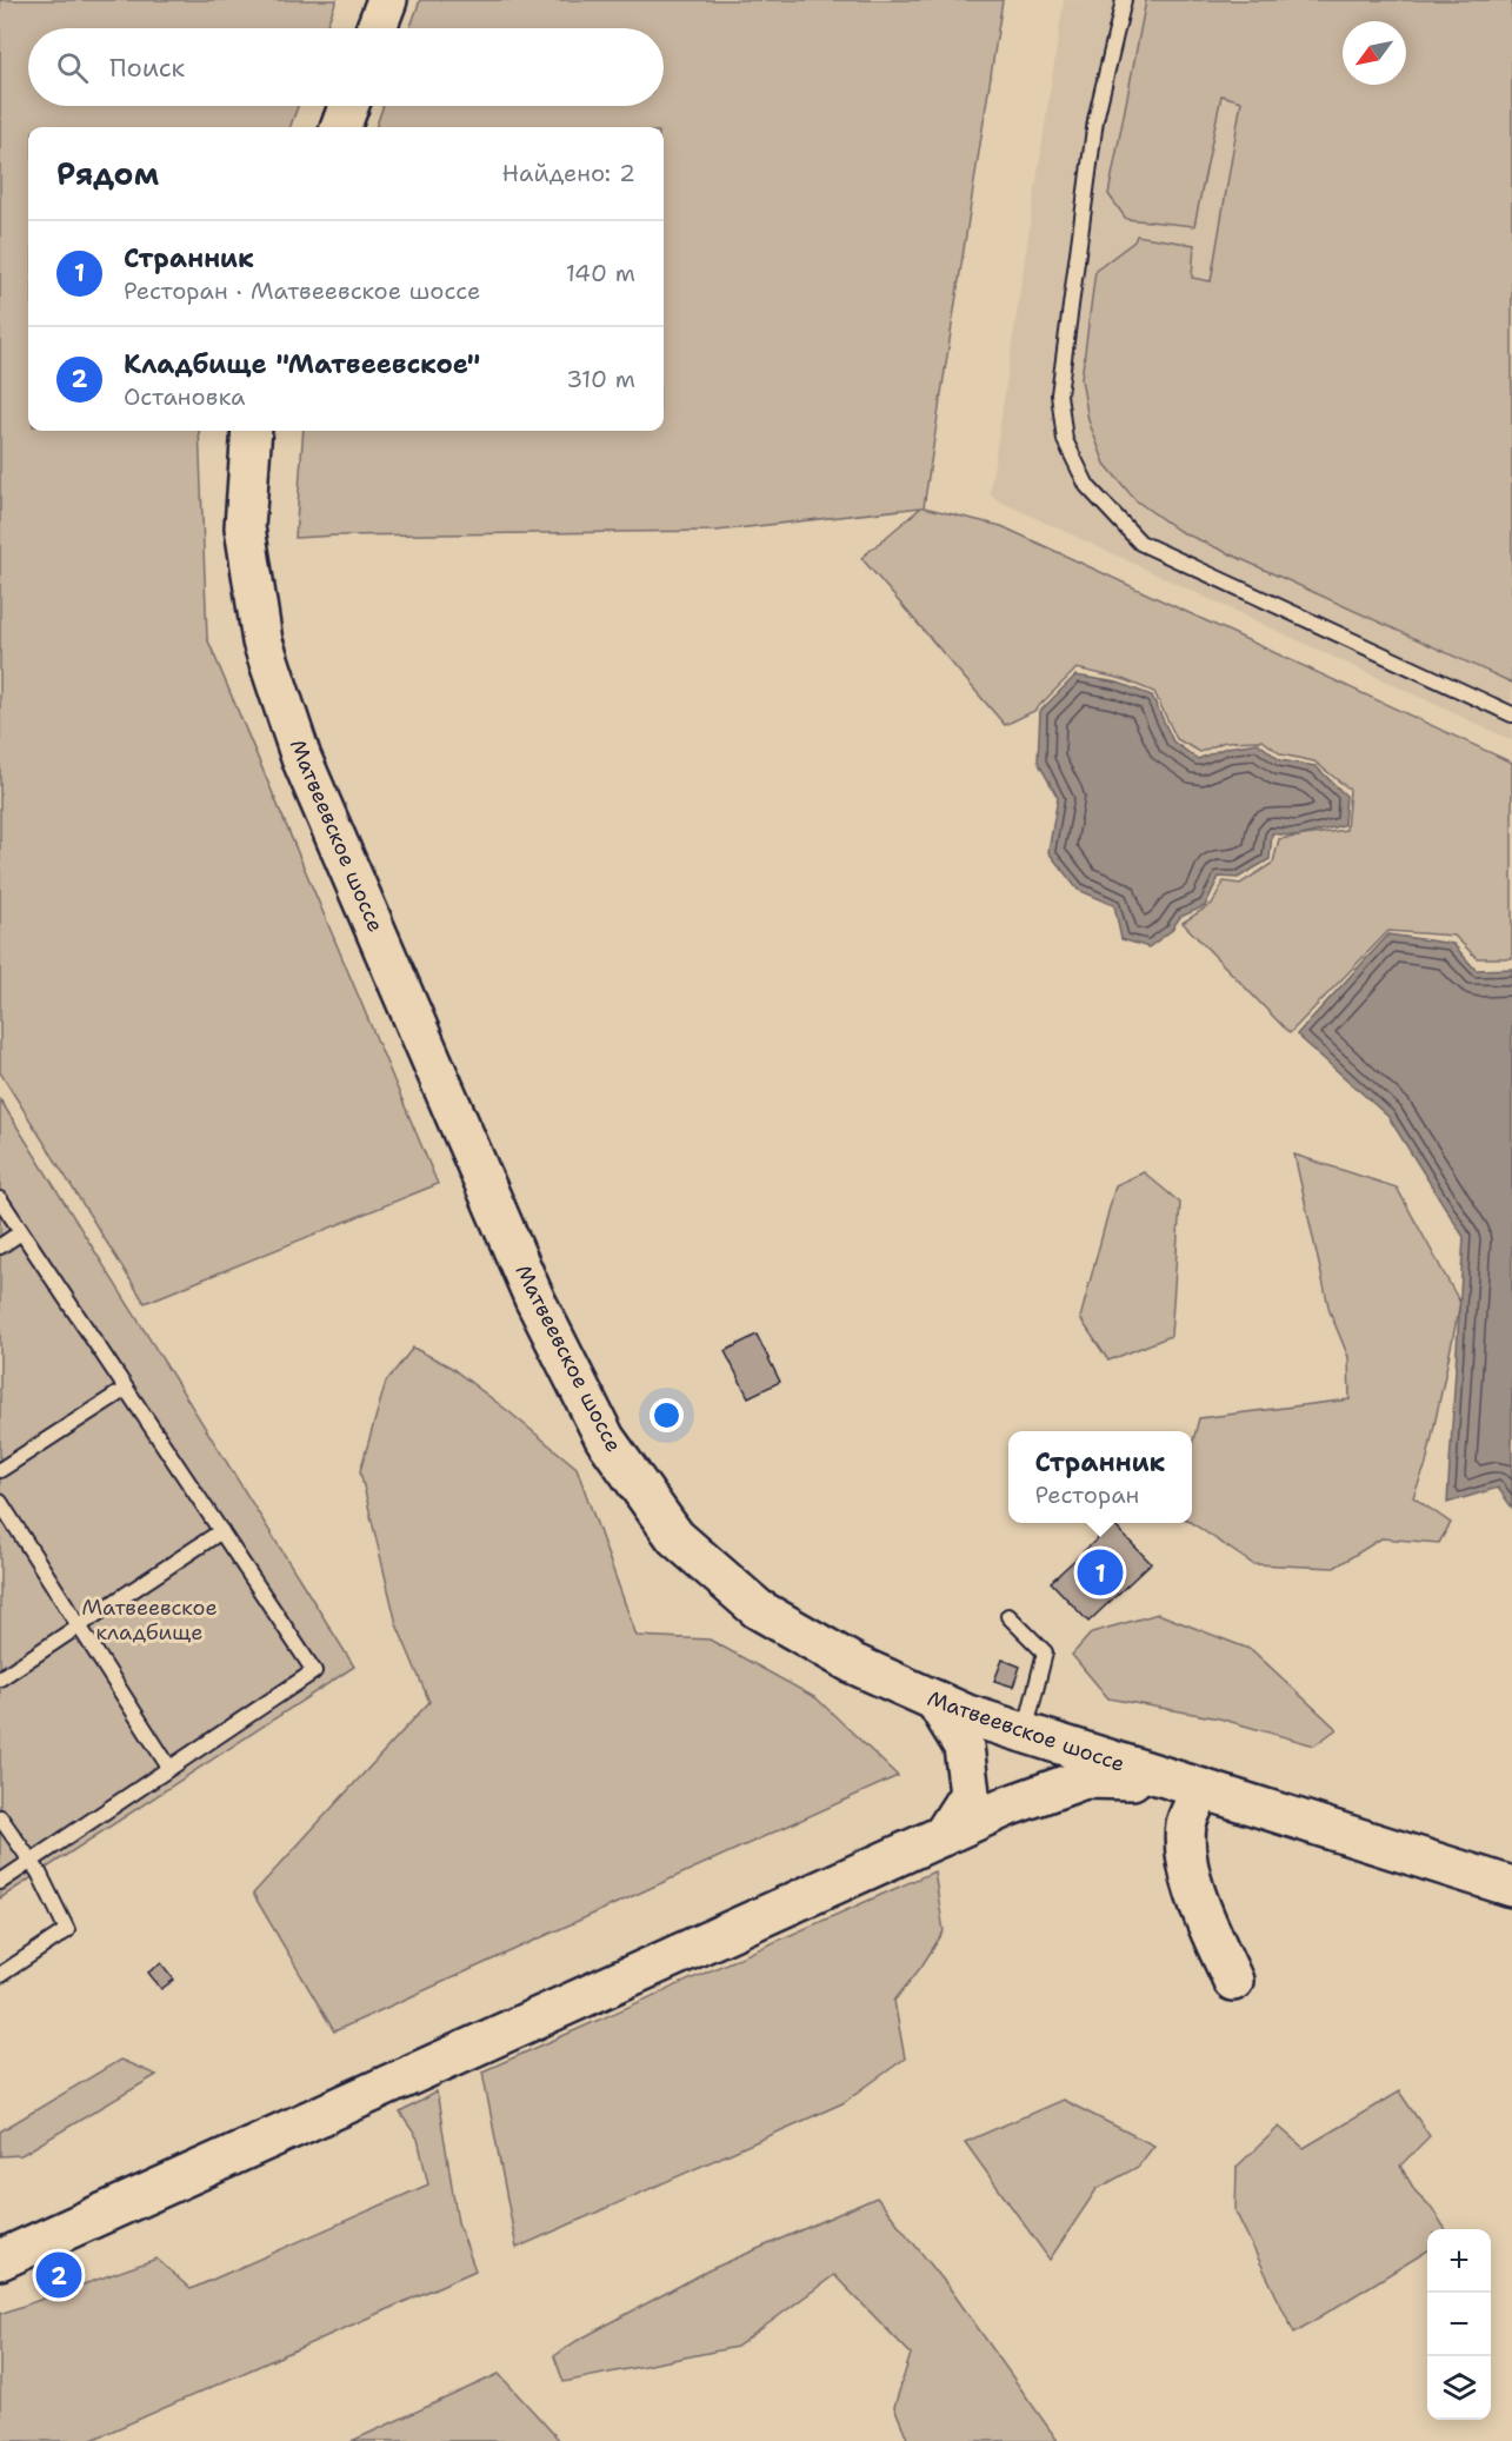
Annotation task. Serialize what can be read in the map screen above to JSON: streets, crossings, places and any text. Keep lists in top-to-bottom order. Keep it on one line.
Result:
{"streets":{"main road":["Матвеевское шоссе"]},"parks":["Матвеевское кладбище"],"north":"bottom left","page":{"search":"Поиск","heading":["Рядом","Найдено: 2"],"list":[{"mark":"1","name":"Странник","note":"Ресторан · Матвеевское шоссе","value":"140 m"},{"mark":"2","name":"Кладбище \"Матвеевское\"","note":"Остановка","value":"310 m"}],"popup":["Странник","Ресторан"],"pins":["1","2"],"map_buttons":["+","−"]}}
